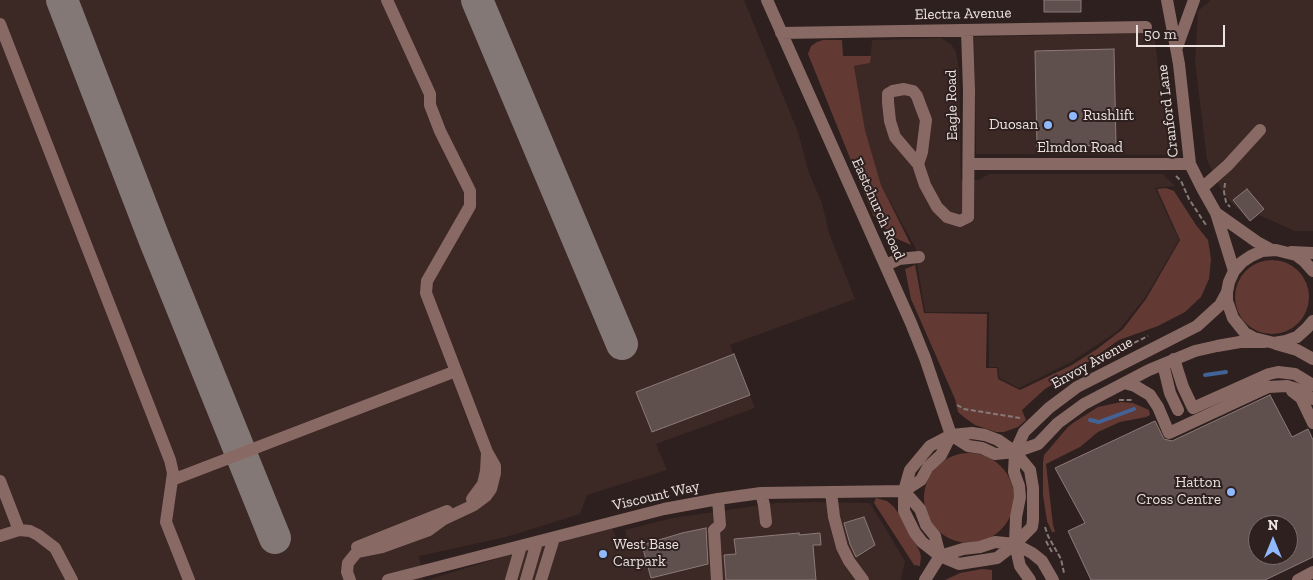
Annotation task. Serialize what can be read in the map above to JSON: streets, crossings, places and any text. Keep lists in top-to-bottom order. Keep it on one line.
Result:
{"streets":{"street":["Electra Avenue","Eagle Road","Cranford Lane","Elmdon Road","Eastchurch Road","Envoy Avenue","Viscount Way"]},"crossings":[["Electra Avenue","Eagle Road"],["Electra Avenue","Eastchurch Road"],["Eagle Road","Elmdon Road"],["Cranford Lane","Elmdon Road"]],"places":["Rushlift","Duosan","Hatton Cross Centre","West Base Carpark"],"scale_bar":"50 m","north":"top"}
